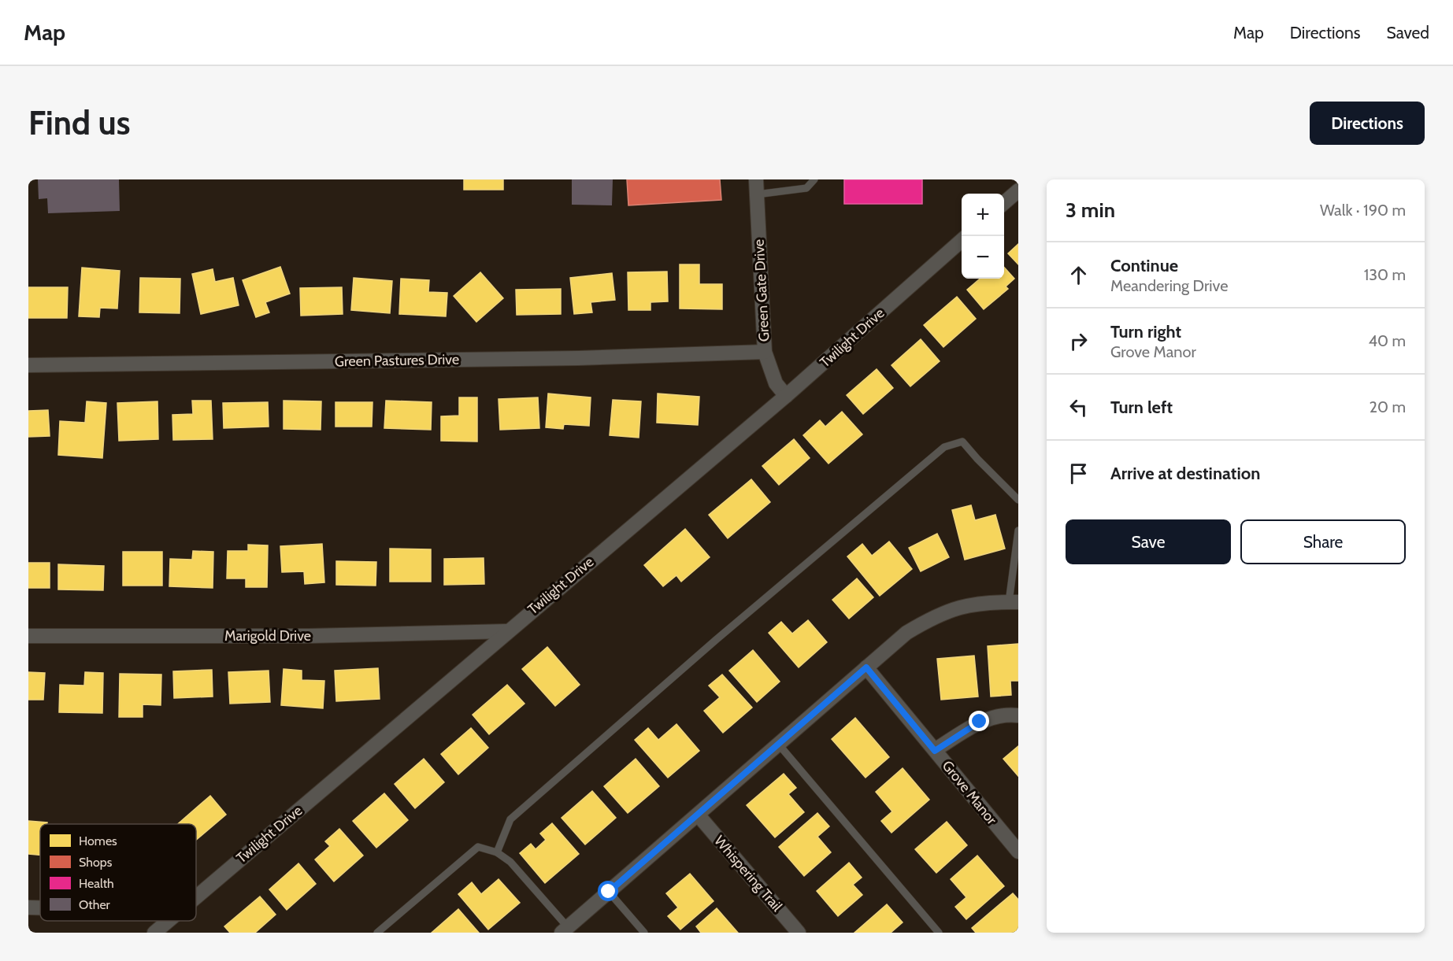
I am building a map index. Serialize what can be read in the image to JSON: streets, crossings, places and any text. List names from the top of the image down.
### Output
{
  "streets": {
    "street": [
      "Green Gate Drive",
      "Twilight Drive",
      "Green Pastures Drive",
      "Marigold Drive",
      "Grove Manor",
      "Whispering Trail"
    ]
  },
  "crossings": [
    ["Green Gate Drive", "Twilight Drive"],
    ["Green Gate Drive", "Green Pastures Drive"],
    ["Twilight Drive", "Marigold Drive"]
  ],
  "legend": [
    "Homes",
    "Shops",
    "Health",
    "Other"
  ],
  "page": {
    "header": "Map",
    "nav": ["Map", "Directions", "Saved"],
    "buttons": [
      "Directions",
      ["Save", "Share"]
    ],
    "title": "Find us",
    "heading": ["3 min", "Walk · 190 m"],
    "map_buttons": ["+", "−"],
    "list": [
      ["Continue", "Meandering Drive", "130 m"],
      ["Turn right", "Grove Manor", "40 m"],
      ["Turn left", "20 m"],
      "Arrive at destination"
    ]
  }
}
